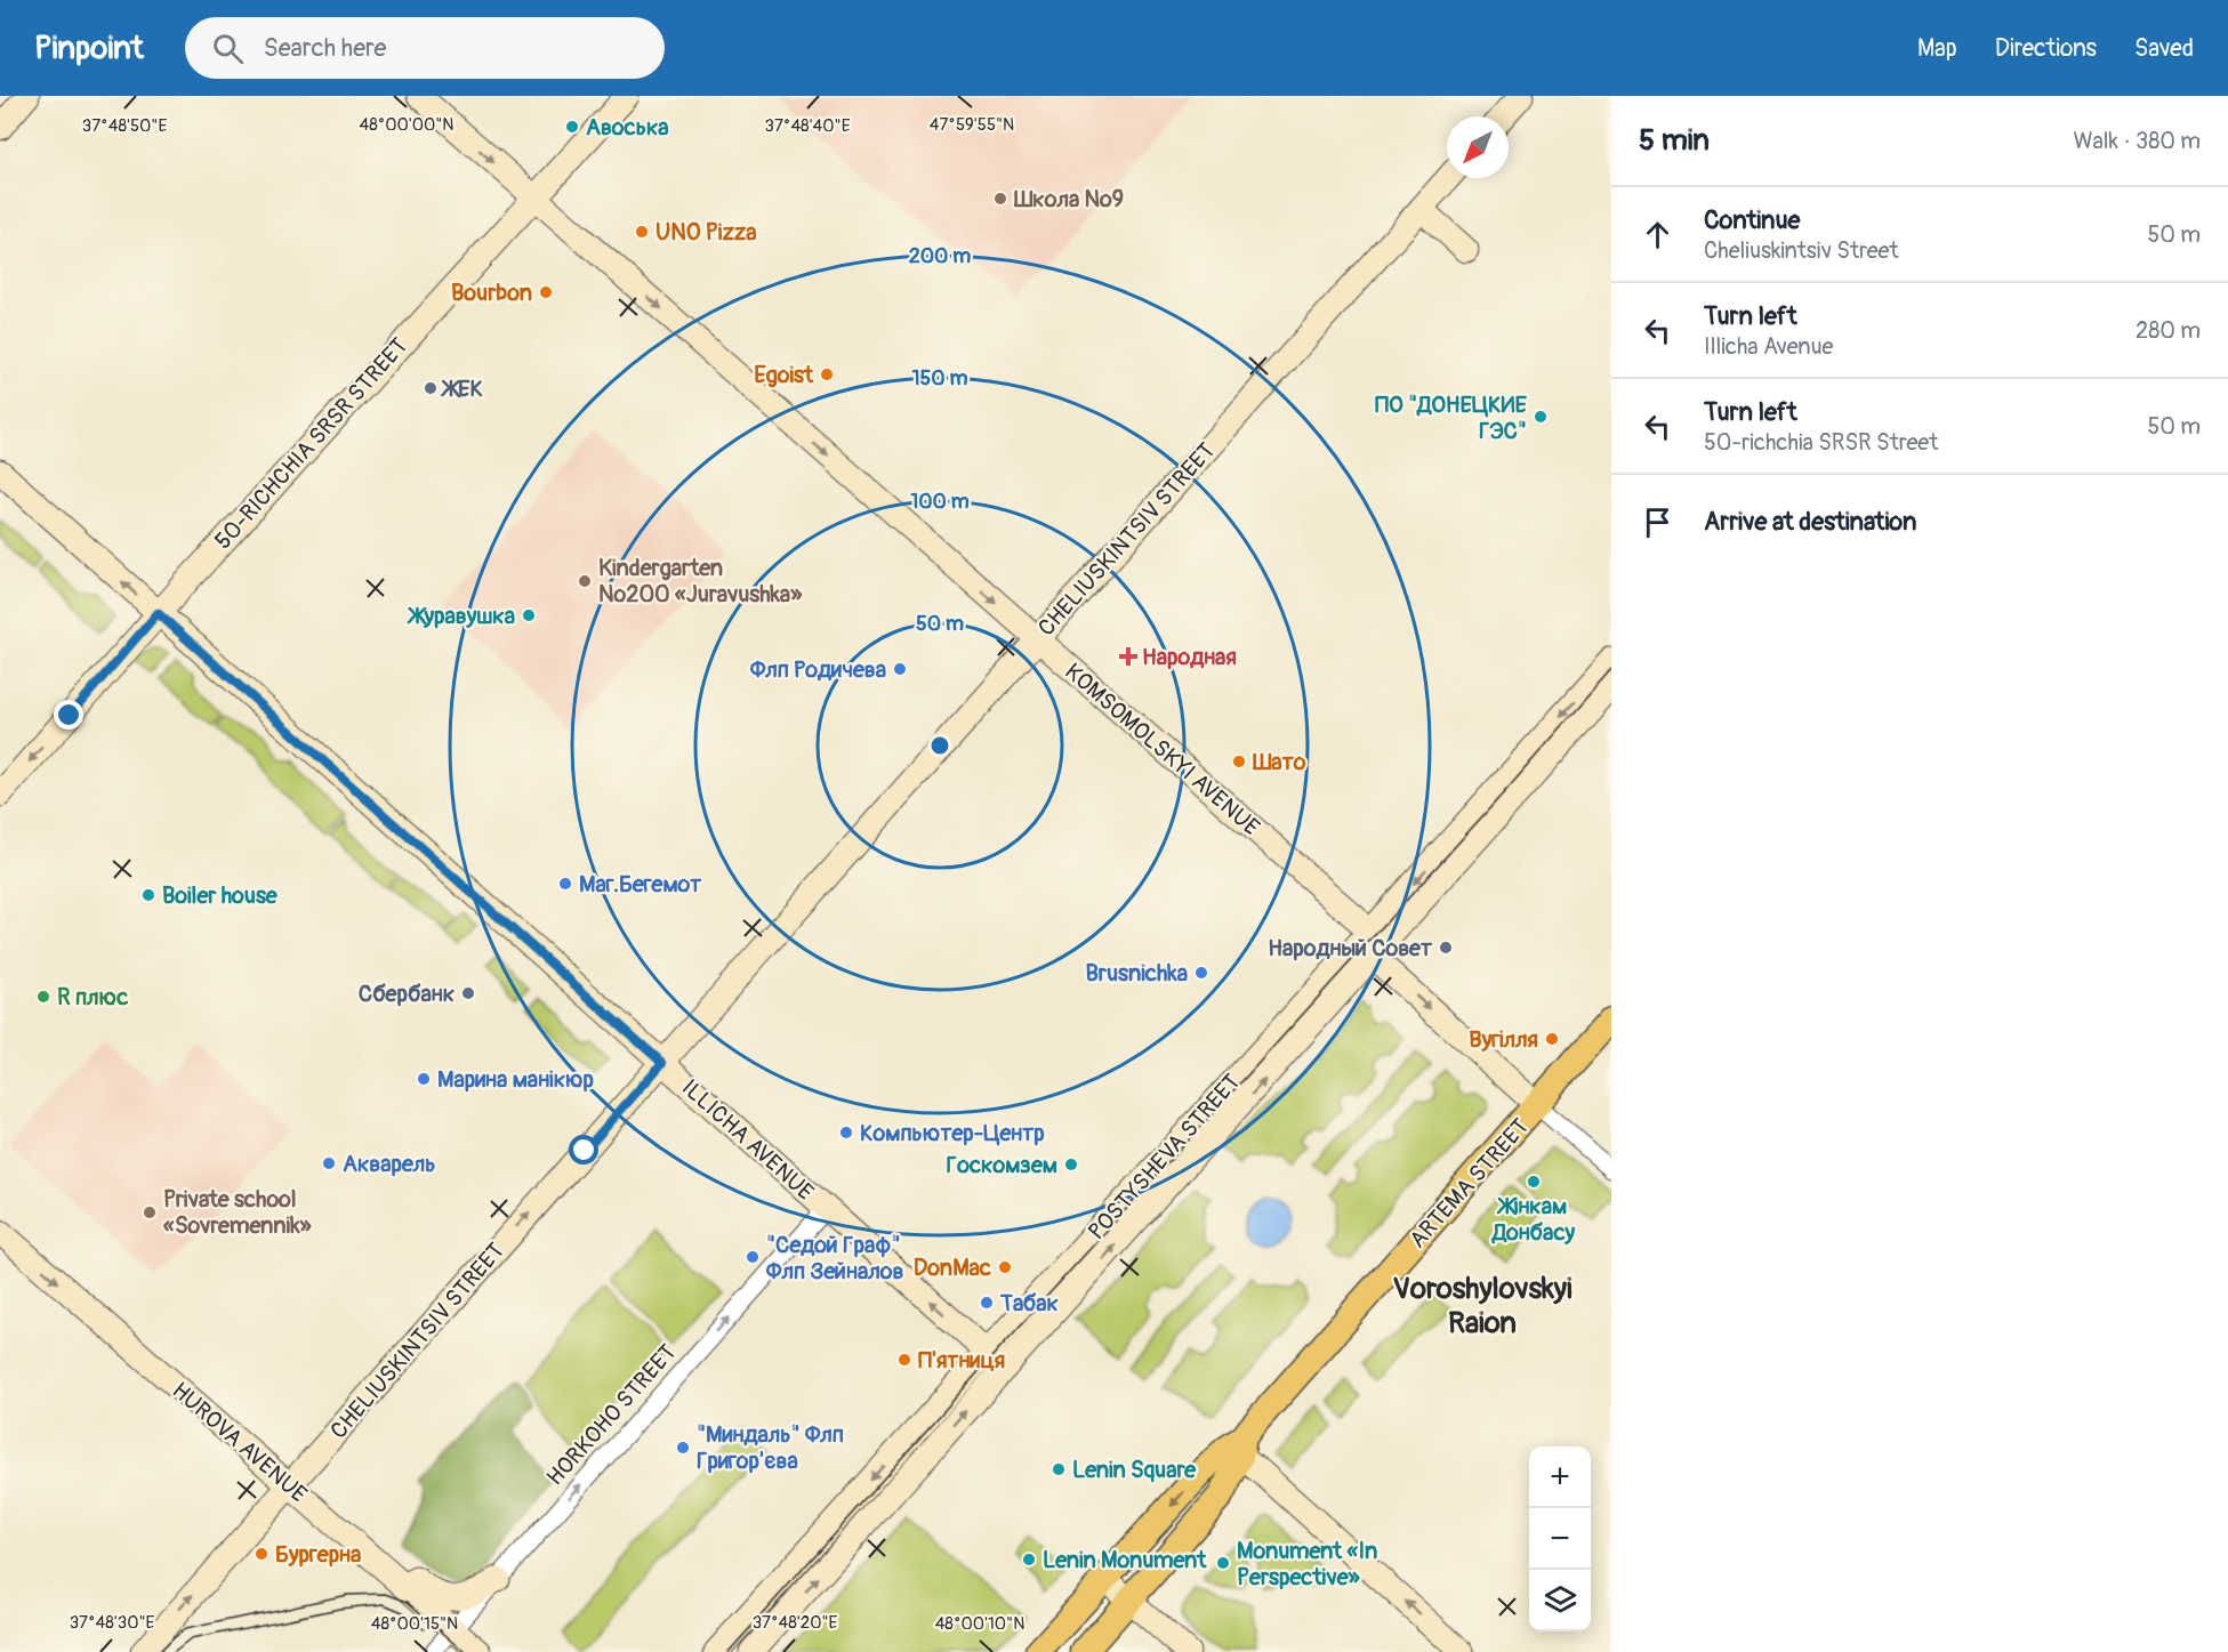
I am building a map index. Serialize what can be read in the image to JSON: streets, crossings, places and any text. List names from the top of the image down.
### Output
{
  "streets": {
    "main road": ["ARTEMA STREET"],
    "street": [
      "50-RICHCHIA SRSR STREET",
      "CHELIUSKINTSIV STREET",
      "KOMSOMOLSKYI AVENUE",
      "ILLICHA AVENUE",
      "POSTYSHEVA STREET",
      "HORKOHO STREET",
      "HUROVA AVENUE"
    ]
  },
  "crossings": [
    ["50-RICHCHIA SRSR STREET", "KOMSOMOLSKYI AVENUE"],
    ["50-RICHCHIA SRSR STREET", "ILLICHA AVENUE"],
    ["CHELIUSKINTSIV STREET", "KOMSOMOLSKYI AVENUE"],
    ["CHELIUSKINTSIV STREET", "ILLICHA AVENUE"],
    ["CHELIUSKINTSIV STREET", "HUROVA AVENUE"],
    ["KOMSOMOLSKYI AVENUE", "POSTYSHEVA STREET"],
    ["ILLICHA AVENUE", "POSTYSHEVA STREET"],
    ["ILLICHA AVENUE", "HORKOHO STREET"],
    ["HORKOHO STREET", "HUROVA AVENUE"]
  ],
  "one_way": [
    "CHELIUSKINTSIV STREET",
    "KOMSOMOLSKYI AVENUE",
    "HORKOHO STREET",
    "HUROVA AVENUE"
  ],
  "districts": ["Voroshylovskyi Raion"],
  "places": {
    "other": [
      "Авоська",
      "Школа №9",
      "UNO Pizza",
      "Bourbon",
      "Egoist",
      "ЖЕК",
      "ПО \"ДОНЕЦКИЕ ГЭС\"",
      "Kindergarten №200 «Juravushka»",
      "Журавушка",
      "Флп Родичева",
      "Шато",
      "Маг.Бегемот",
      "Boiler house",
      "Народный Совет",
      "Brusnichka",
      "Сбербанк",
      "R плюс",
      "Вугілля",
      "Марина манікюр",
      "Компьютер-Центр",
      "Акварель",
      "Госкомзем",
      "Жінкам Донбасу",
      "Private school «Sovremennik»",
      "\"Седой Граф\" Флп Зейналов",
      "DonMac",
      "Табак",
      "П'ятниця",
      "\"Миндаль\" Флп Григор'єва",
      "Lenin Square",
      "Бургерна",
      "Lenin Monument",
      "Monument «In Perspective»"
    ],
    "health": ["Народная"]
  },
  "north": "bottom left",
  "page": {
    "header": "Pinpoint",
    "search": "Search here",
    "nav": ["Map", "Directions", "Saved"],
    "heading": ["5 min", "Walk · 380 m"],
    "list": [
      ["Continue", "Cheliuskintsiv Street", "50 m"],
      ["Turn left", "Illicha Avenue", "280 m"],
      ["Turn left", "50-richchia SRSR Street", "50 m"],
      "Arrive at destination"
    ],
    "map_buttons": ["+", "−"]
  },
  "coordinates": [
    "47°59'55\"N",
    "48°00'00\"N",
    "37°48'50\"E",
    "37°48'40\"E",
    "37°48'30\"E",
    "37°48'20\"E",
    "48°00'15\"N",
    "48°00'10\"N"
  ],
  "rings": [
    "200 m",
    "150 m",
    "100 m",
    "50 m"
  ]
}
